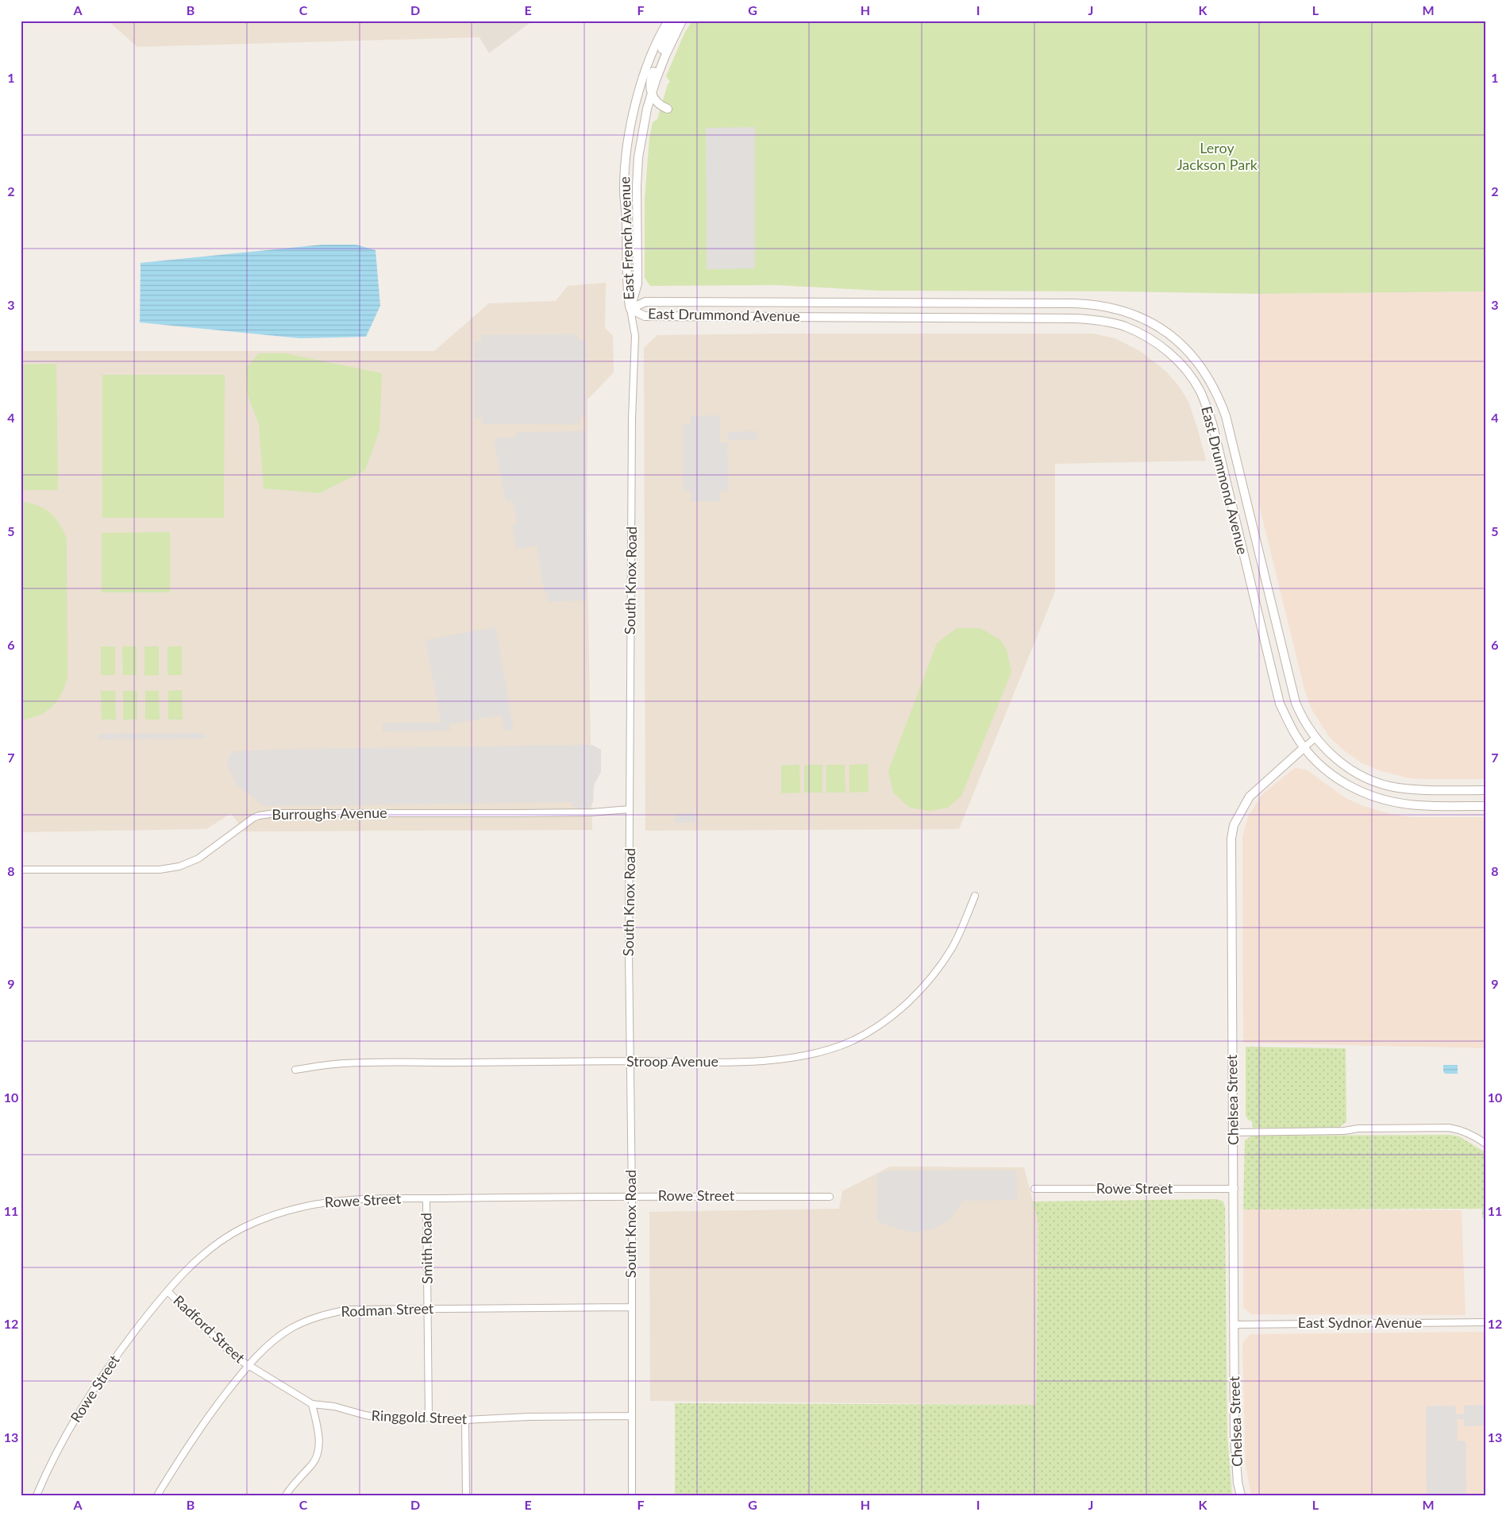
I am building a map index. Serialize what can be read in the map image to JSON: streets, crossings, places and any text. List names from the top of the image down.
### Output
{
  "streets": {
    "street": [
      "East French Avenue",
      "East Drummond Avenue",
      "South Knox Road",
      "Burroughs Avenue",
      "Stroop Avenue",
      "Chelsea Street",
      "Rowe Street",
      "Smith Road",
      "Rodman Street",
      "East Sydnor Avenue",
      "Radford Street",
      "Ringgold Street"
    ]
  },
  "crossings": [
    ["East French Avenue", "East Drummond Avenue"],
    ["East French Avenue", "South Knox Road"],
    ["East Drummond Avenue", "South Knox Road"],
    ["East Drummond Avenue", "Chelsea Street"],
    ["South Knox Road", "Burroughs Avenue"],
    ["South Knox Road", "Stroop Avenue"],
    ["South Knox Road", "Rowe Street"],
    ["South Knox Road", "Rodman Street"],
    ["South Knox Road", "Ringgold Street"],
    ["Chelsea Street", "Rowe Street"],
    ["Chelsea Street", "East Sydnor Avenue"],
    ["Rowe Street", "Smith Road"],
    ["Rowe Street", "Radford Street"],
    ["Smith Road", "Rodman Street"],
    ["Smith Road", "Ringgold Street"],
    ["Rodman Street", "Radford Street"],
    ["Radford Street", "Ringgold Street"]
  ],
  "parks": ["Leroy Jackson Park"],
  "grid": {
    "columns": [
      "A",
      "B",
      "C",
      "D",
      "E",
      "F",
      "G",
      "H",
      "I",
      "J",
      "K",
      "L",
      "M"
    ],
    "rows": [
      "1",
      "2",
      "3",
      "4",
      "5",
      "6",
      "7",
      "8",
      "9",
      "10",
      "11",
      "12",
      "13"
    ]
  }
}
